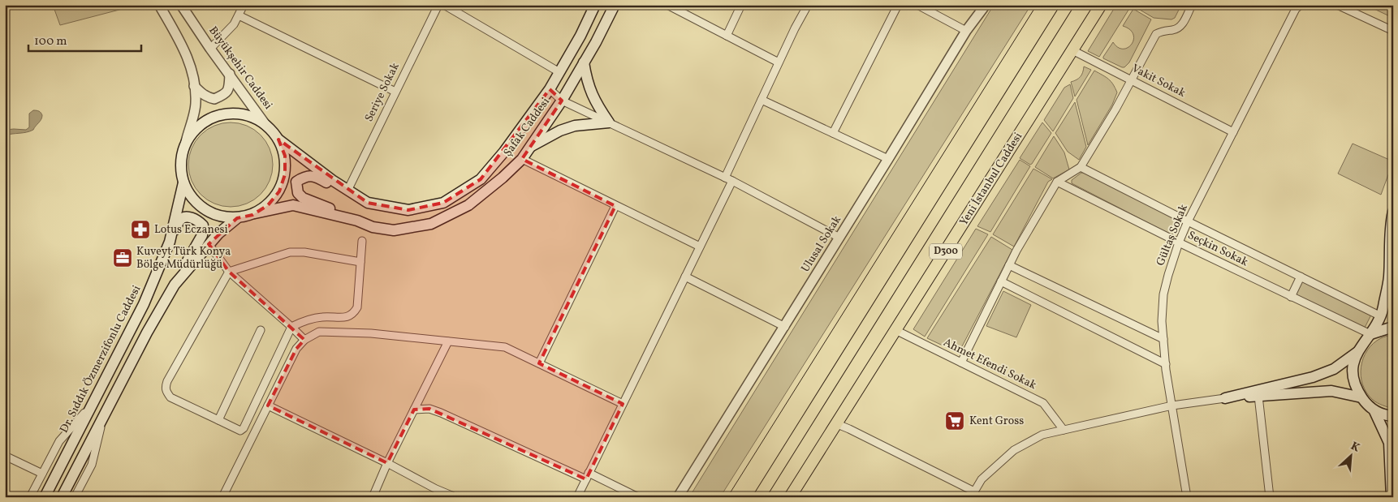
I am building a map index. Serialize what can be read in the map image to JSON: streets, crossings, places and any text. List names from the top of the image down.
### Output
{
  "streets": {
    "highway": ["Yeni İstanbul Caddesi", "D300"],
    "main road": ["Şafak Caddesi", "Dr. Sıddık Özmerzifonlu Caddesi"],
    "street": [
      "Büyükşehir Caddesi",
      "Vakit Sokak",
      "Seriye Sokak",
      "Gültaş Sokak",
      "Ulusal Sokak",
      "Seçkin Sokak",
      "Ahmet Efendi Sokak"
    ]
  },
  "crossings": [
    ["Büyükşehir Caddesi", "Şafak Caddesi"],
    ["Büyükşehir Caddesi", "Dr. Sıddık Özmerzifonlu Caddesi"],
    ["Vakit Sokak", "Yeni İstanbul Caddesi"],
    ["Vakit Sokak", "Gültaş Sokak"],
    ["Seriye Sokak", "Şafak Caddesi"],
    ["Şafak Caddesi", "Dr. Sıddık Özmerzifonlu Caddesi"],
    ["Yeni İstanbul Caddesi", "Ahmet Efendi Sokak"],
    ["Gültaş Sokak", "Seçkin Sokak"]
  ],
  "places": {
    "pharmacy": ["Lotus Eczanesi"],
    "office": ["Kuveyt Türk Konya Bölge Müdürlüğü"],
    "supermarket": ["Kent Gross"]
  },
  "scale_bar": "100 m",
  "north": "top right"
}
